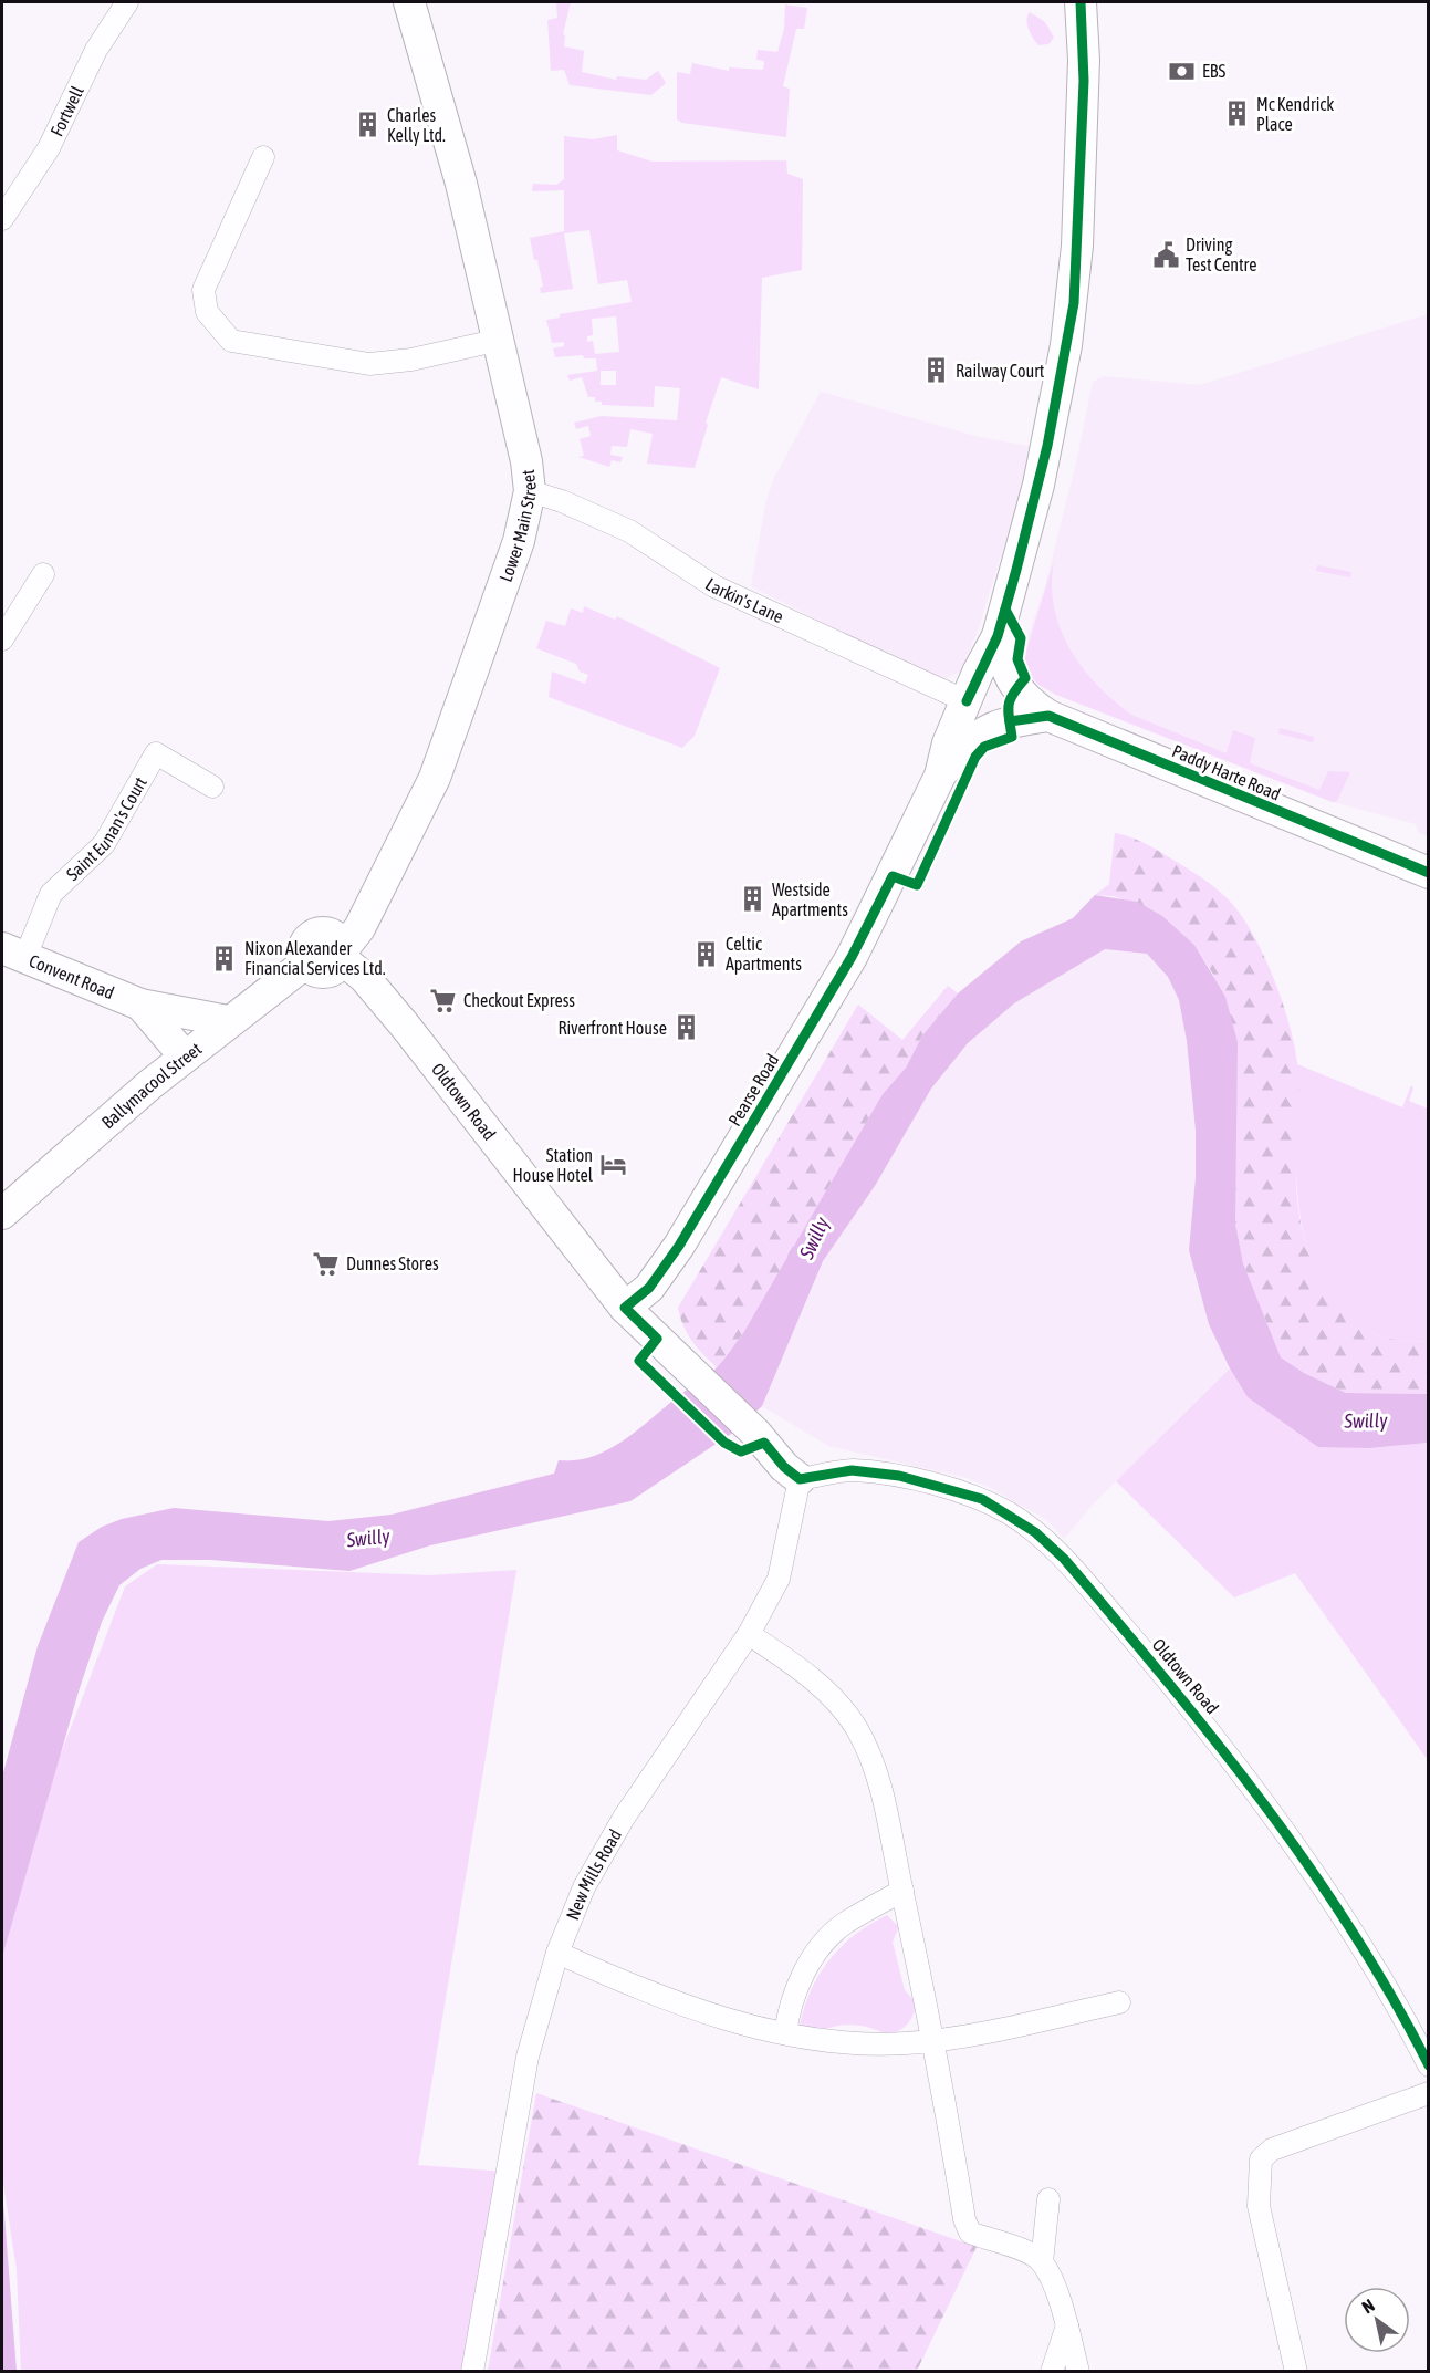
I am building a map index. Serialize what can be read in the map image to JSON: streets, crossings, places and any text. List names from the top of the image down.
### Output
{
  "streets": {
    "main road": [
      "Lower Main Street",
      "Paddy Harte Road",
      "Convent Road",
      "Ballymacool Street",
      "Pearse Road",
      "Oldtown Road"
    ],
    "street": [
      "Fortwell",
      "Larkin's Lane",
      "Saint Eunan's Court",
      "New Mills Road"
    ]
  },
  "crossings": [
    ["Lower Main Street", "Larkin's Lane"],
    ["Lower Main Street", "Oldtown Road"],
    ["Larkin's Lane", "Pearse Road"],
    ["Paddy Harte Road", "Pearse Road"],
    ["Saint Eunan's Court", "Convent Road"],
    ["Convent Road", "Ballymacool Street"],
    ["Ballymacool Street", "Oldtown Road"],
    ["Pearse Road", "Oldtown Road"],
    ["Oldtown Road", "New Mills Road"]
  ],
  "water": ["Swilly"],
  "places": {
    "bank": ["EBS"],
    "building": [
      "Mc Kendrick Place",
      "Charles Kelly Ltd.",
      "Railway Court",
      "Westside Apartments",
      "Celtic Apartments",
      "Nixon Alexander Financial Services Ltd.",
      "Riverfront House"
    ],
    "public building": ["Driving Test Centre"],
    "supermarket": ["Checkout Express", "Dunnes Stores"],
    "hotel": ["Station House Hotel"]
  },
  "north": "top left"
}
